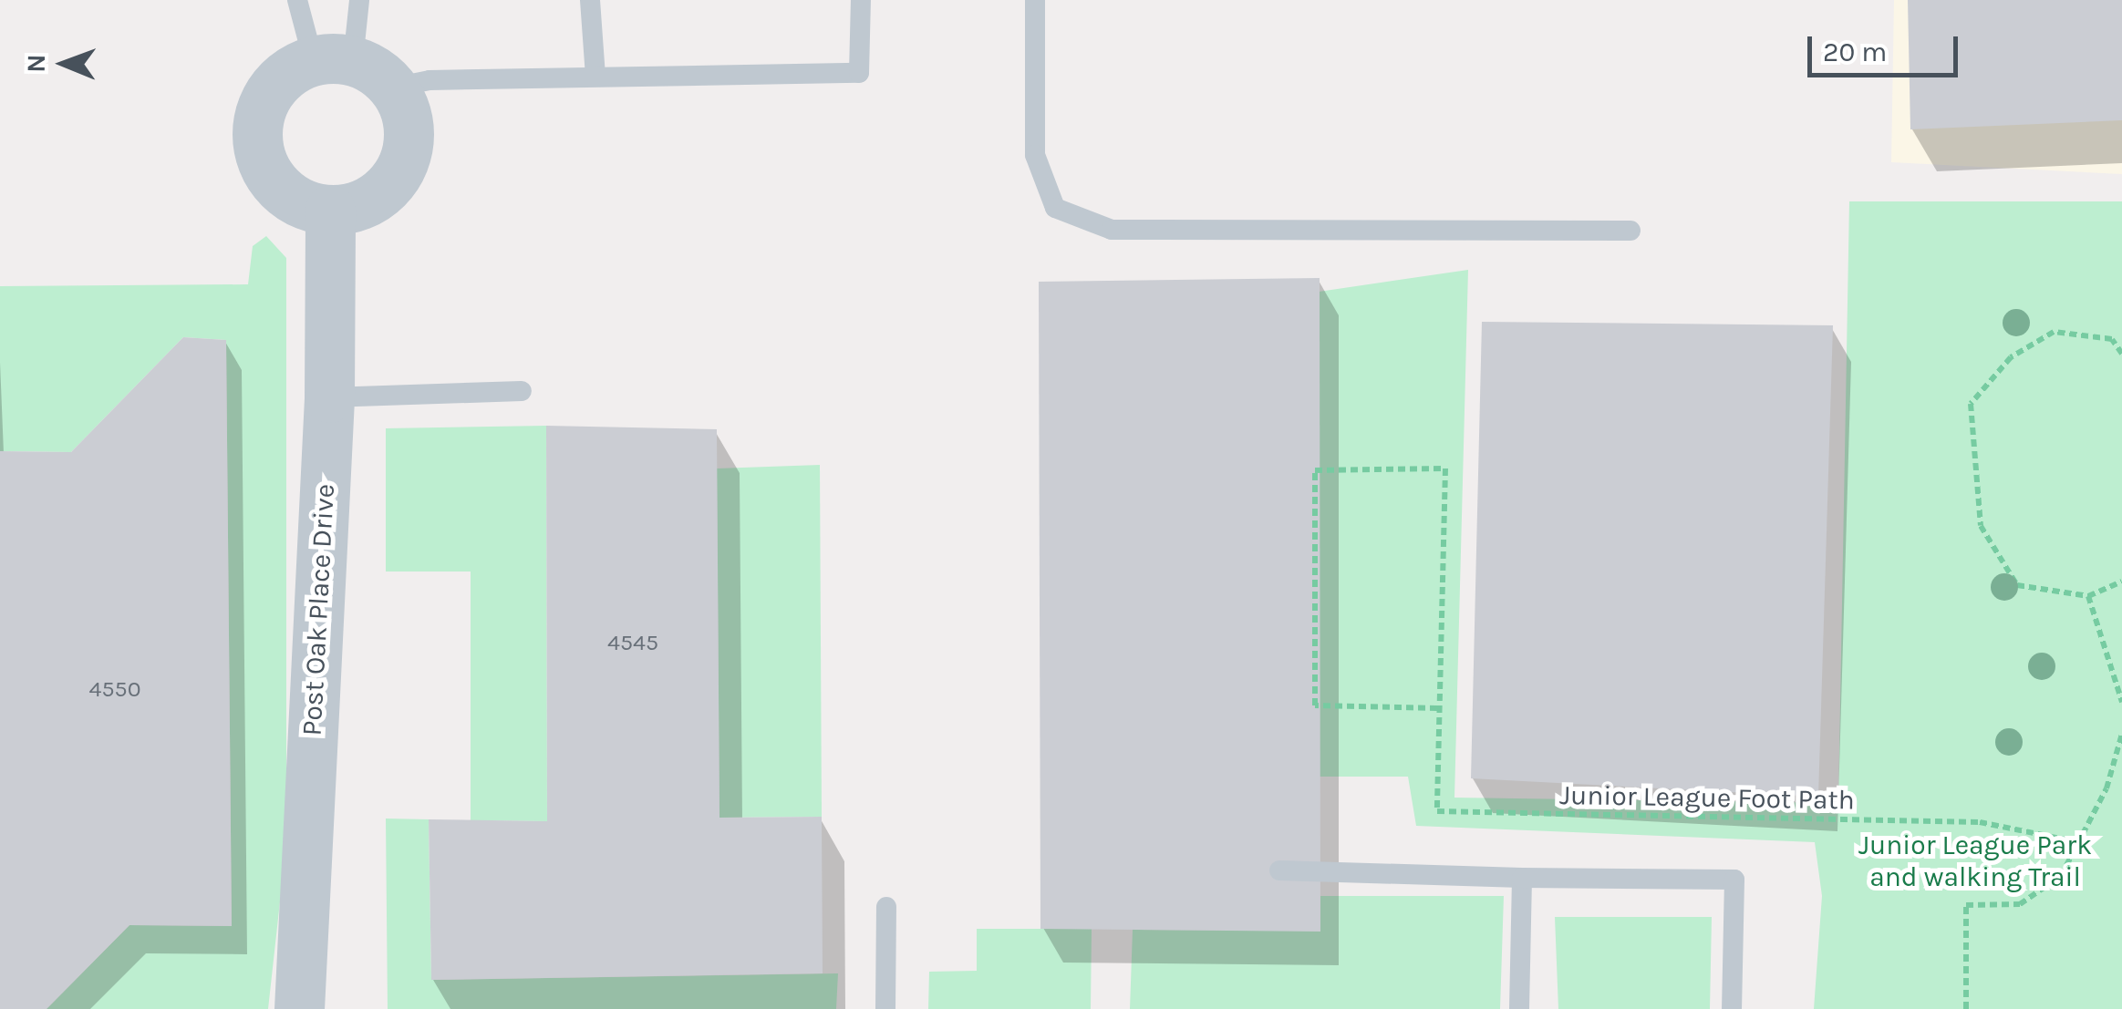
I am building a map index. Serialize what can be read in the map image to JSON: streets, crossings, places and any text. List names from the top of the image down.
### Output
{
  "streets": {
    "street": ["Post Oak Place Drive"],
    "path": ["Junior League Foot Path"]
  },
  "parks": ["Junior League Park and walking Trail"],
  "house_numbers": ["4545", "4550"],
  "scale_bar": "20 m",
  "north": "left"
}
